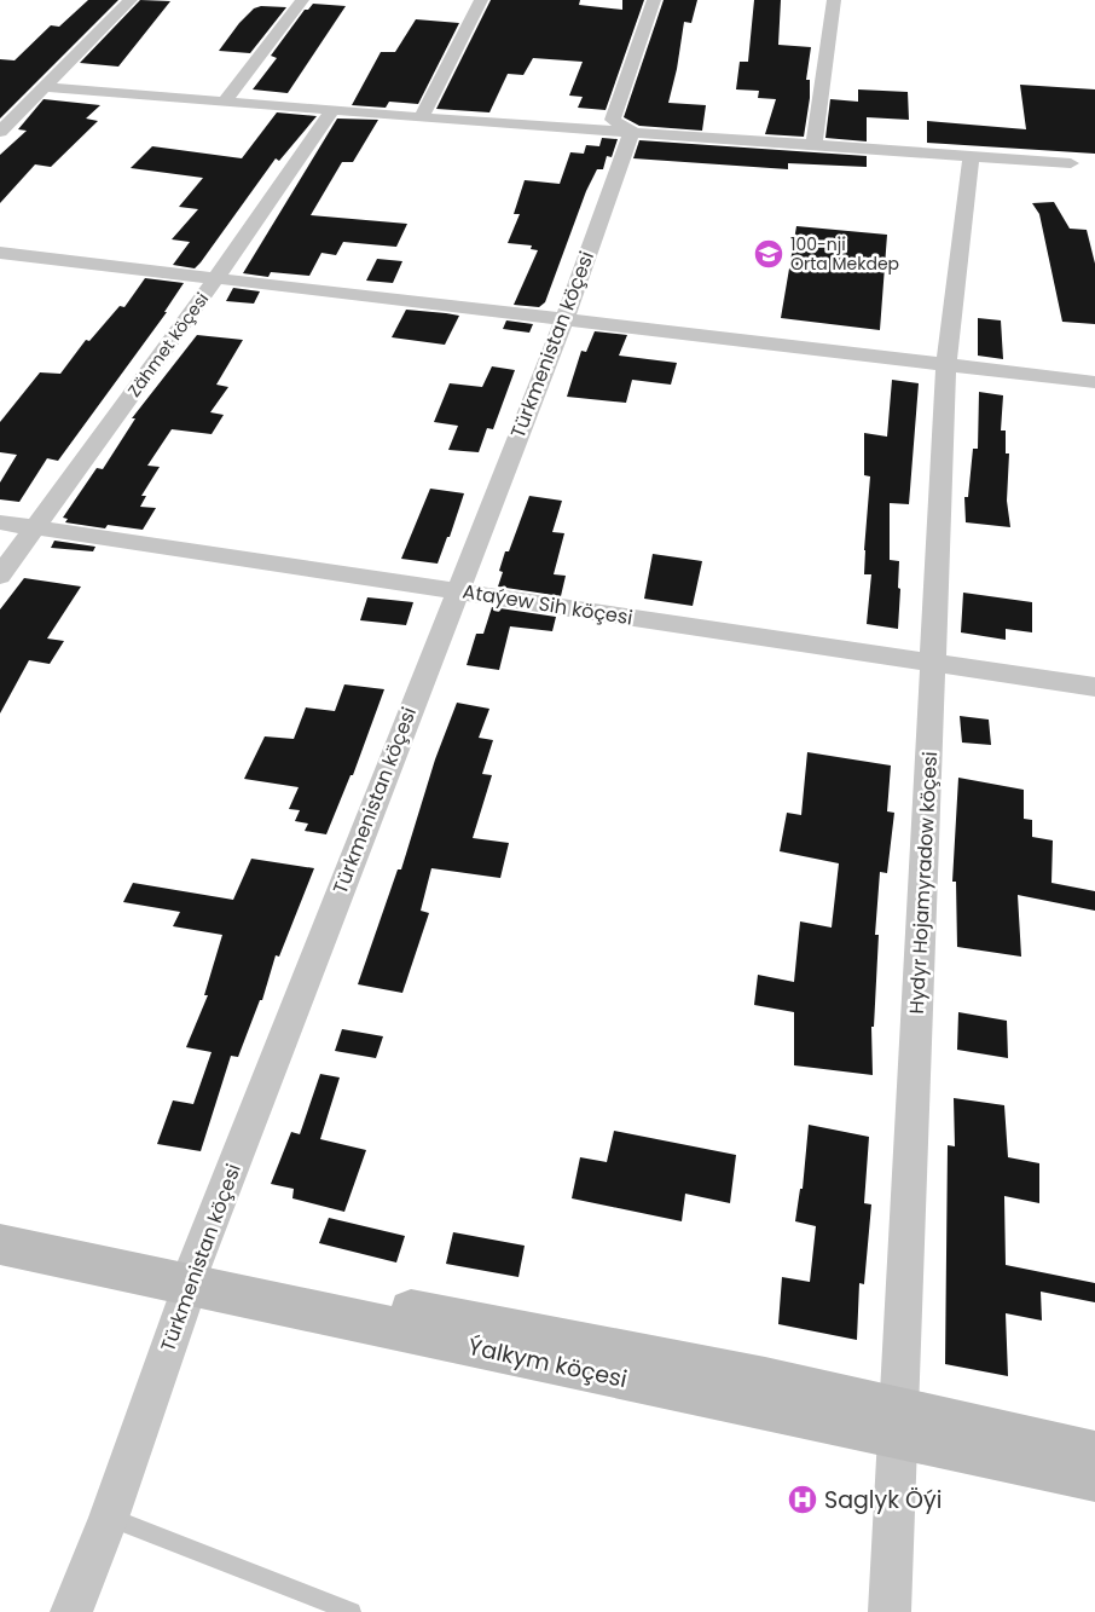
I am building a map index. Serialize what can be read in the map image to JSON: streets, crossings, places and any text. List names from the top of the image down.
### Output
{
  "streets": {
    "main road": ["Ýalkym köçesi"],
    "street": [
      "Zähmet köçesi",
      "Türkmenistan köçesi",
      "Ataýew Sih köçesi",
      "Hydyr Hojamyradow köçesi"
    ]
  },
  "crossings": [
    ["Zähmet köçesi", "Ataýew Sih köçesi"],
    ["Türkmenistan köçesi", "Ataýew Sih köçesi"],
    ["Türkmenistan köçesi", "Ýalkym köçesi"],
    ["Ataýew Sih köçesi", "Hydyr Hojamyradow köçesi"],
    ["Hydyr Hojamyradow köçesi", "Ýalkym köçesi"]
  ],
  "places": {
    "school or university": ["100-nji Orta Mekdep"],
    "hospital": ["Saglyk Öýi"]
  }
}
